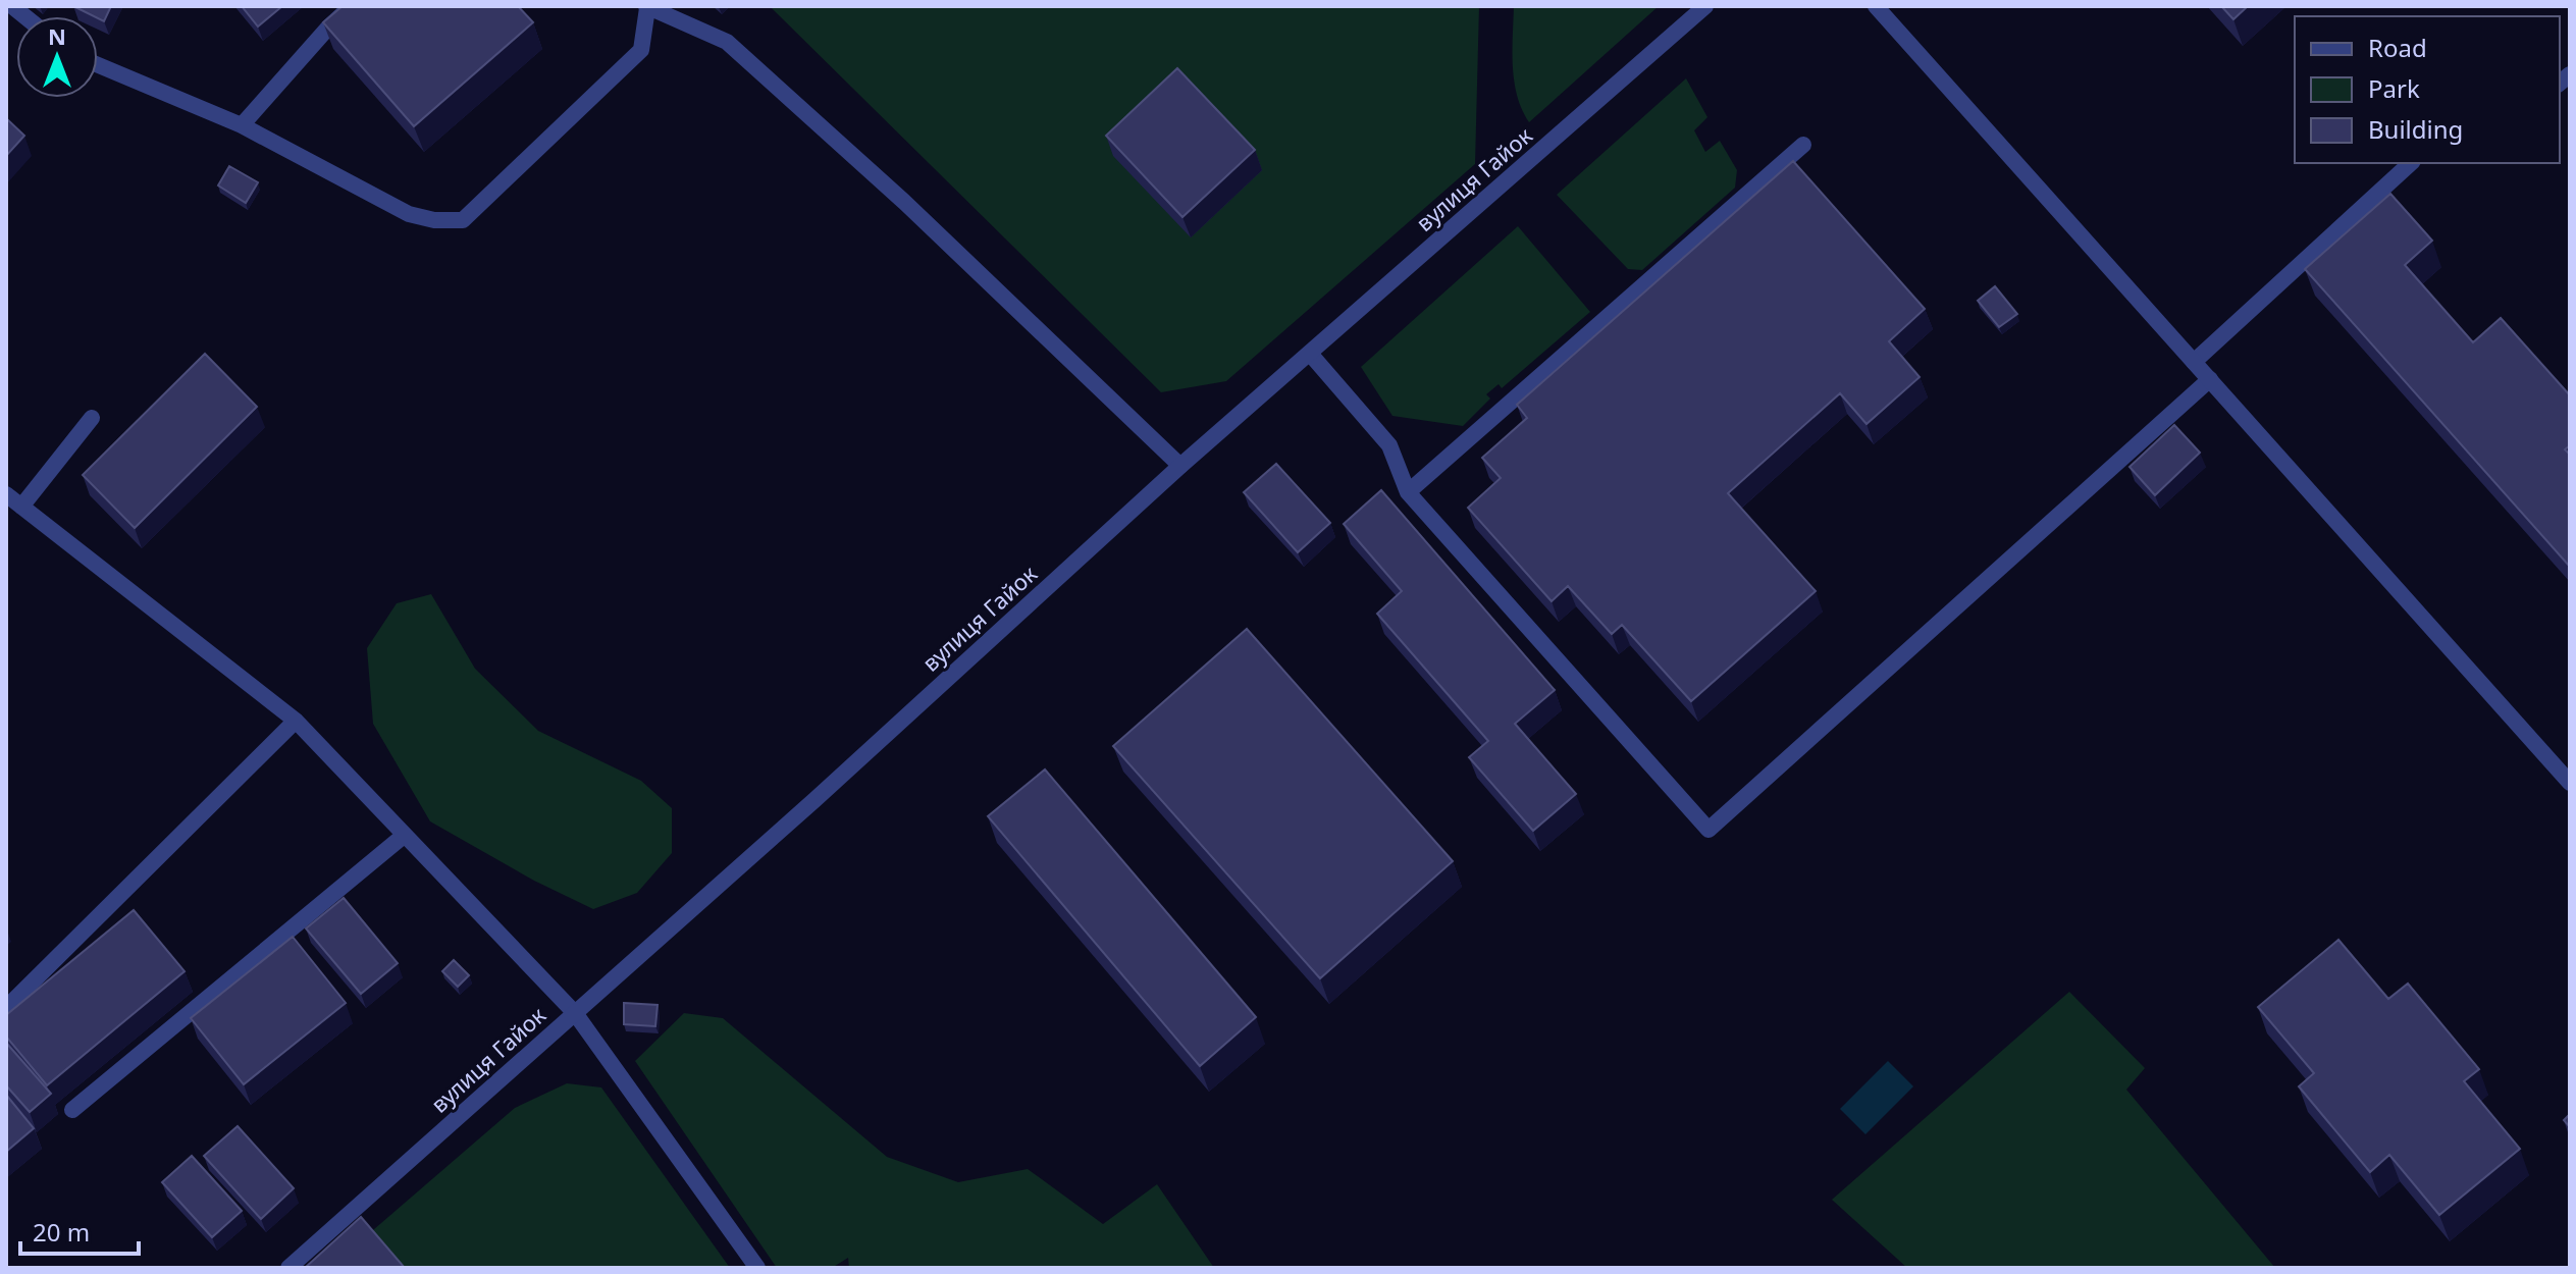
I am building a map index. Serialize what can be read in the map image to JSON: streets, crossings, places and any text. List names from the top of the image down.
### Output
{
  "streets": {
    "street": ["вулиця Гайок"]
  },
  "legend": ["Road", "Park", "Building"],
  "scale_bar": "20 m",
  "north": "top"
}
